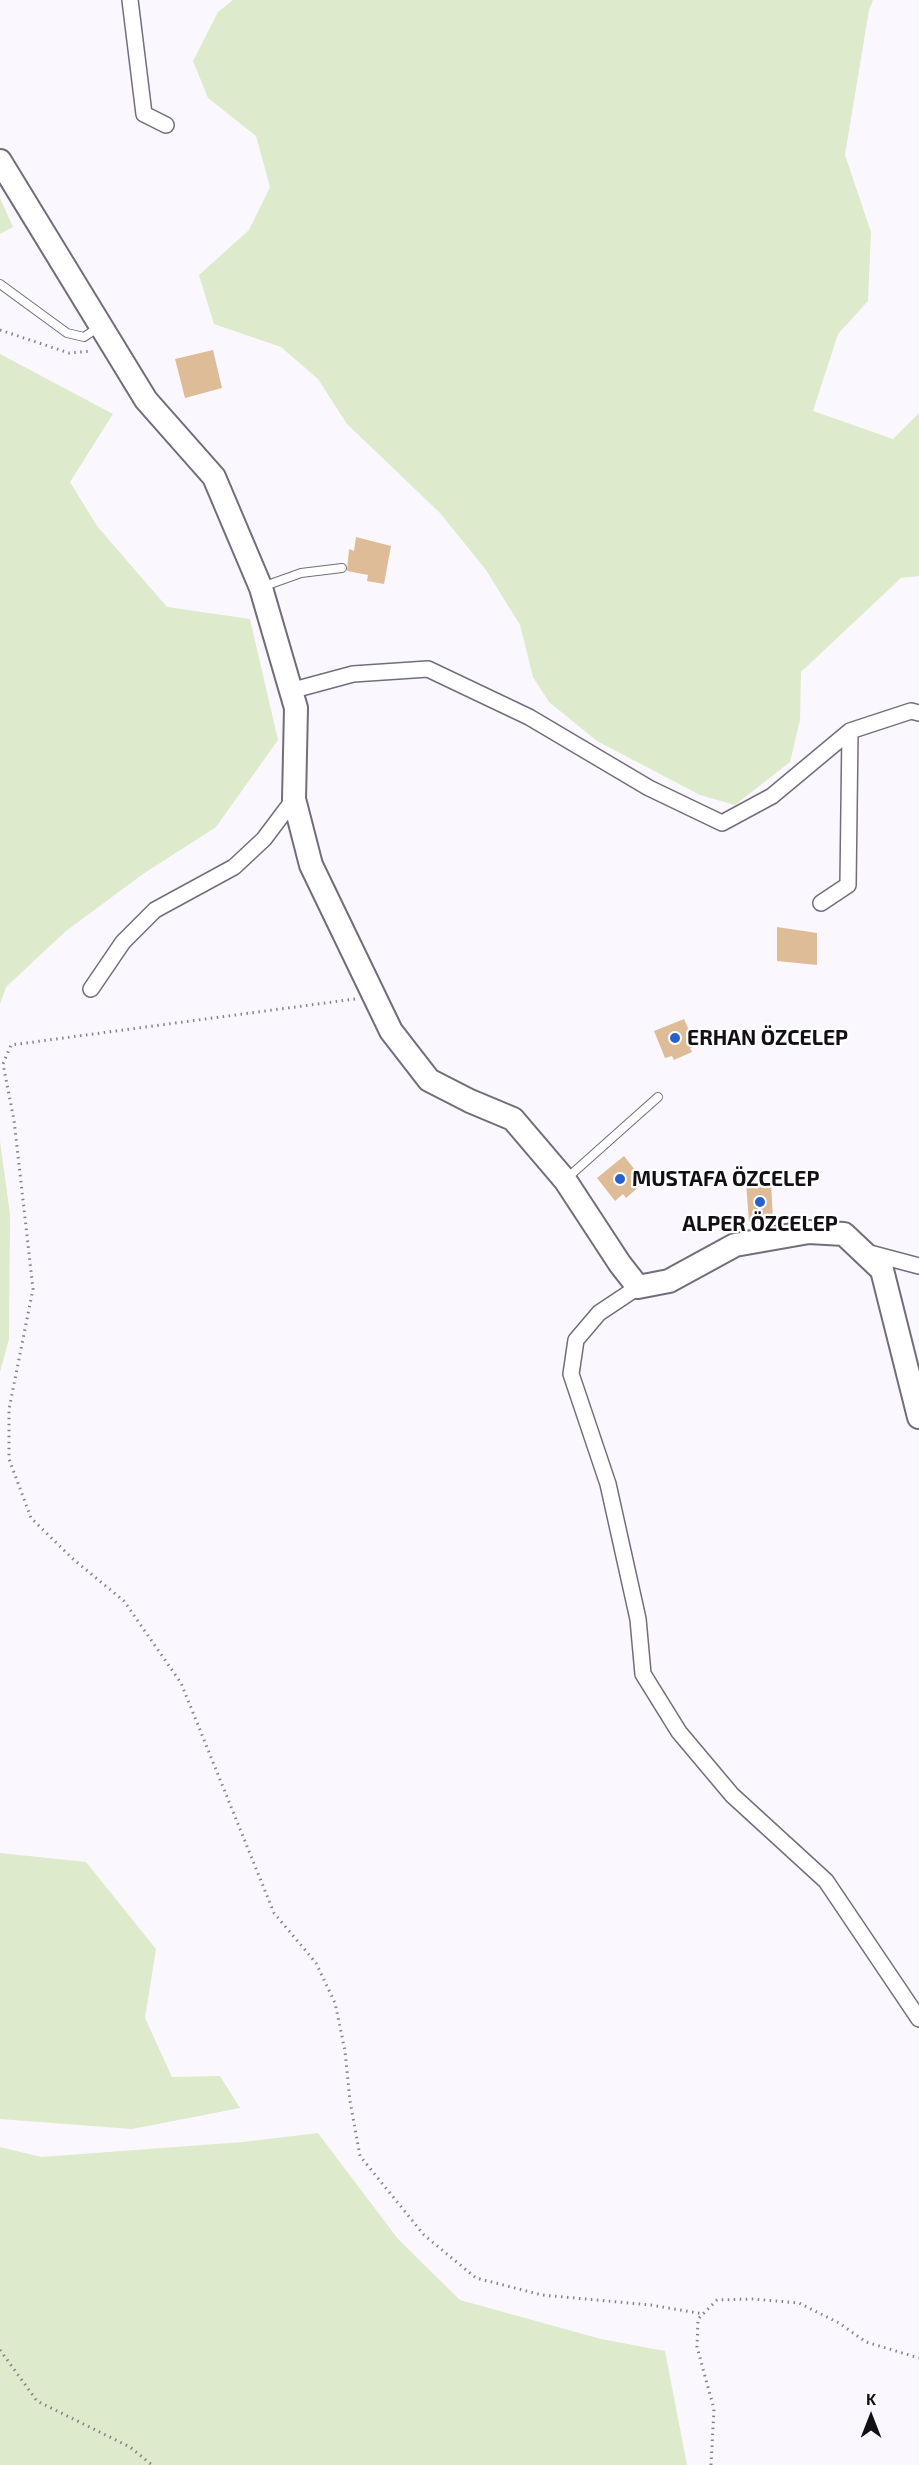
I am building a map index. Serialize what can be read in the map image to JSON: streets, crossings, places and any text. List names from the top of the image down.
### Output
{
  "places": ["ERHAN ÖZCELEP", "MUSTAFA ÖZCELEP", "ALPER ÖZCELEP"],
  "north": "top"
}
